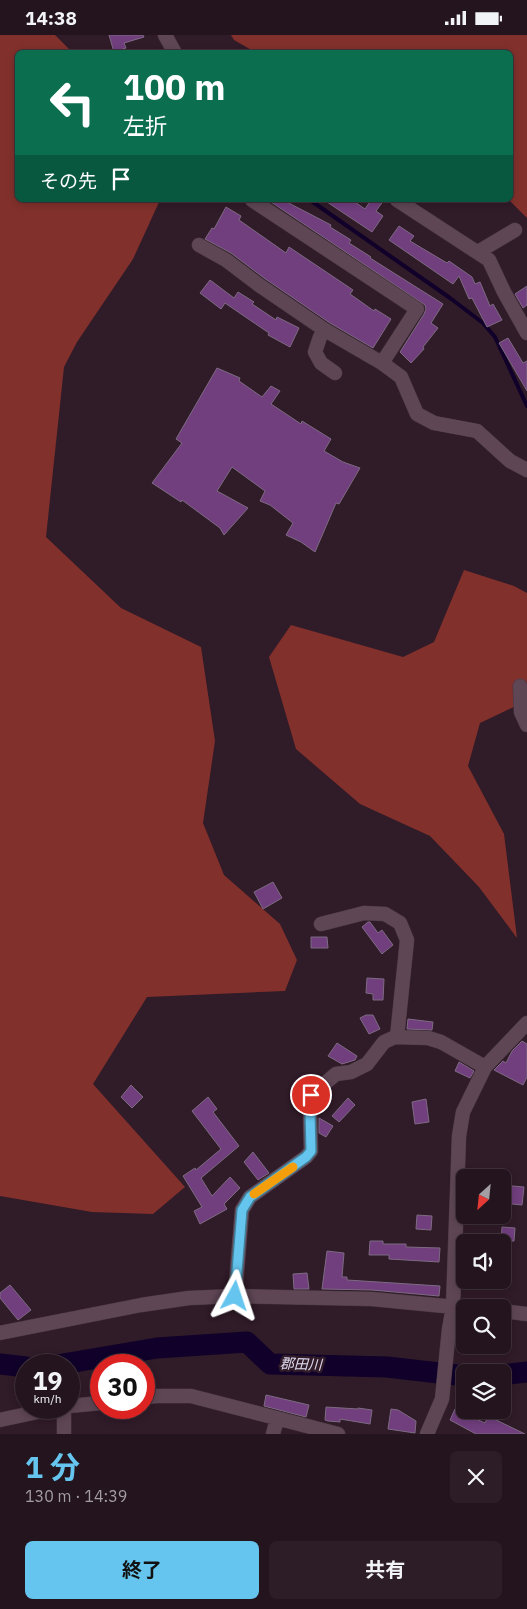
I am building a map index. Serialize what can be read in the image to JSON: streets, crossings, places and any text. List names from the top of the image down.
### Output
{
  "water": ["郡田川"],
  "north": "bottom left",
  "page": {
    "status": "14:38",
    "turn": ["100 m", "左折"],
    "then": "その先",
    "speed": "19 km/h",
    "limit": "30",
    "heading": ["1 分", "130 m · 14:39"],
    "buttons": ["終了", "共有"]
  }
}
